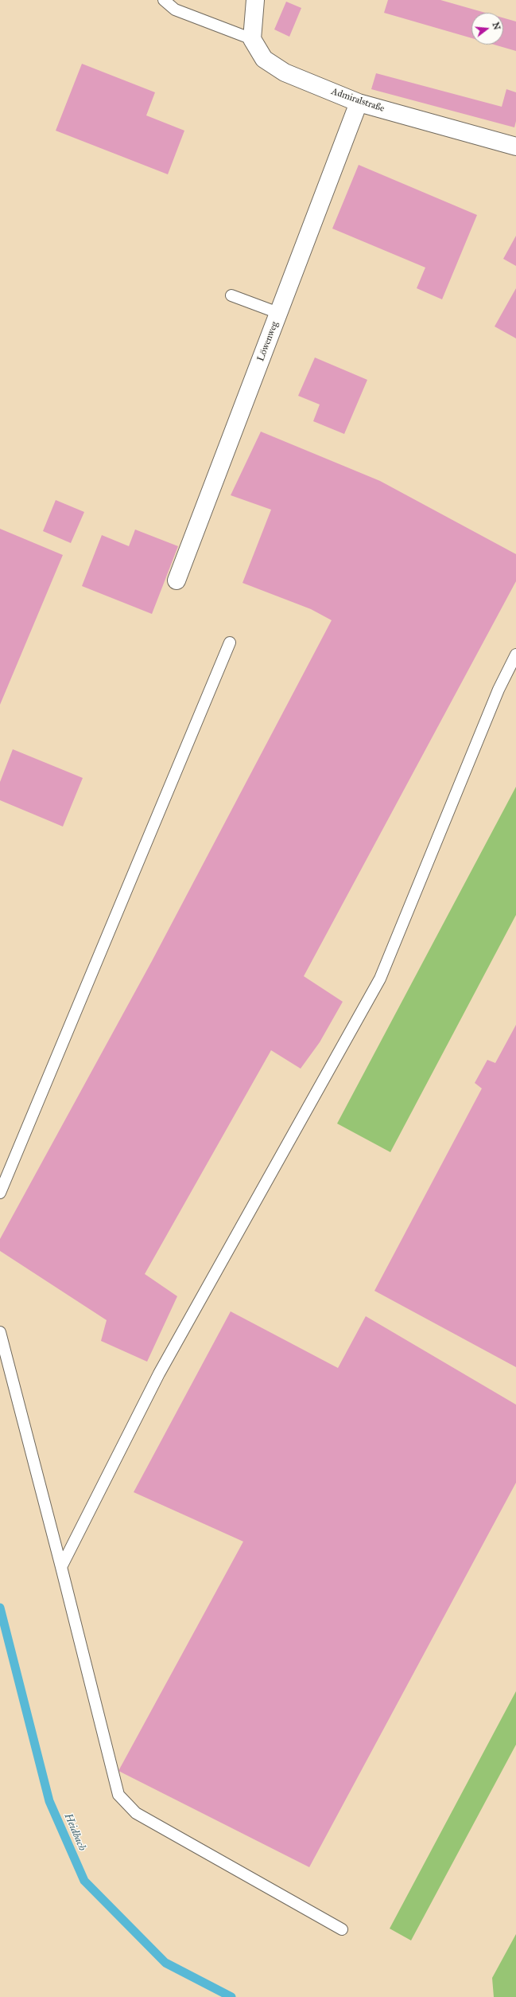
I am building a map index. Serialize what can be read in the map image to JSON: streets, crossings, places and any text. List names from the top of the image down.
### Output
{
  "streets": {
    "street": ["Admiralstraße", "Löwenweg"]
  },
  "crossings": [
    ["Admiralstraße", "Löwenweg"]
  ],
  "water": ["Heidbach"],
  "north": "right"
}
